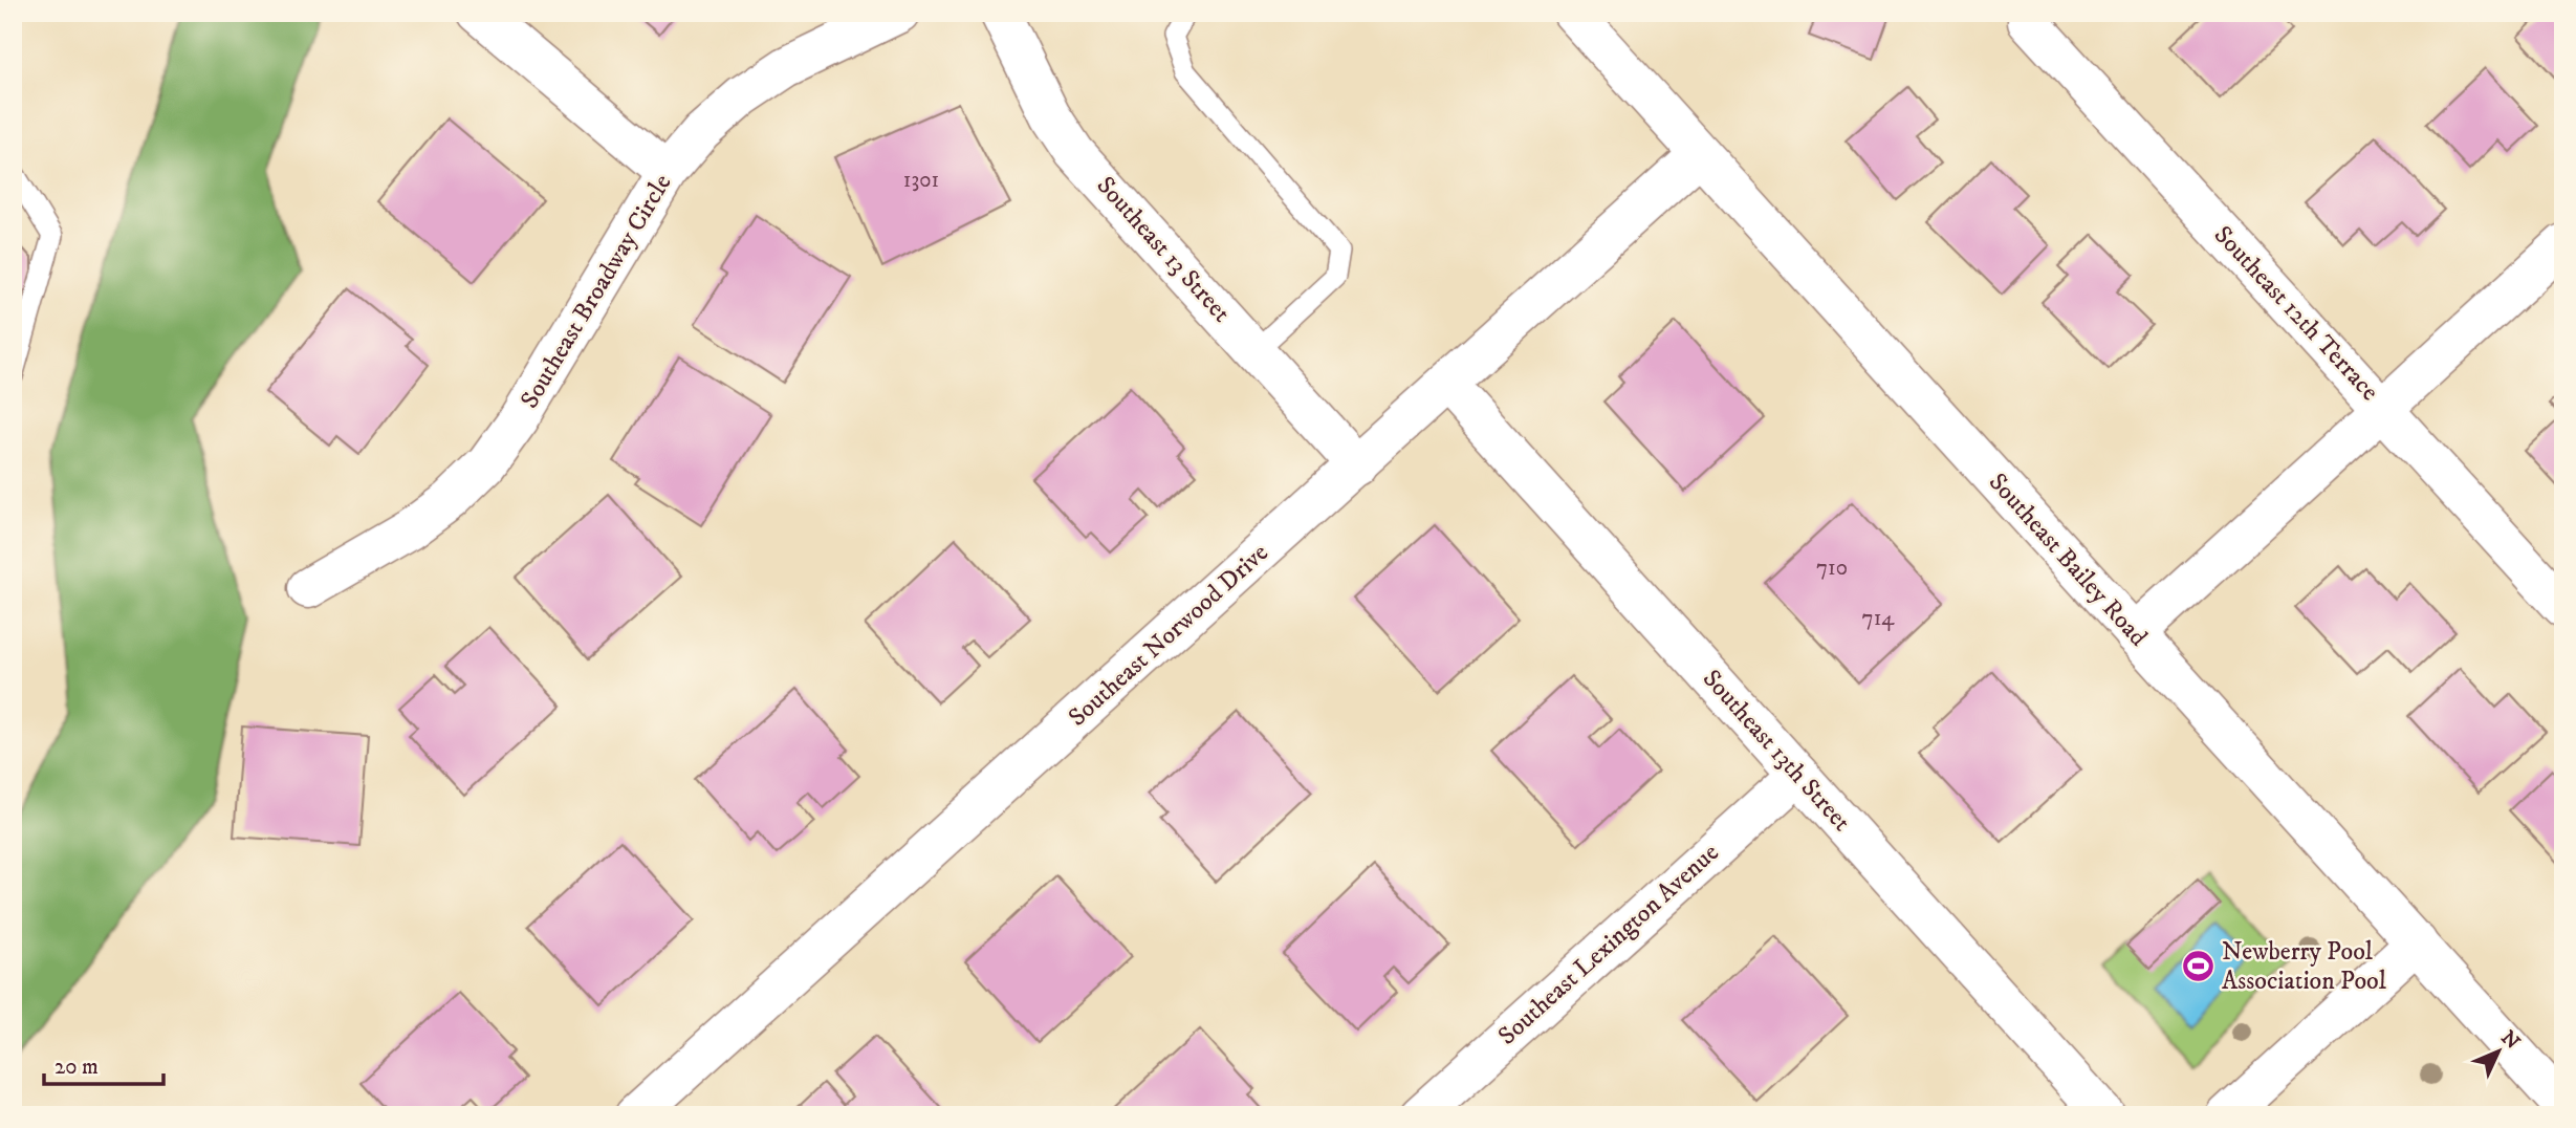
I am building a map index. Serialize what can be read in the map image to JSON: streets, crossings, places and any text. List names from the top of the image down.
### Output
{
  "streets": {
    "street": [
      "Southeast 13 Street",
      "Southeast Broadway Circle",
      "Southeast 12th Terrace",
      "Southeast Bailey Road",
      "Southeast Norwood Drive",
      "Southeast 13th Street",
      "Southeast Lexington Avenue"
    ]
  },
  "crossings": [
    ["Southeast 13 Street", "Southeast Norwood Drive"],
    ["Southeast Bailey Road", "Southeast Norwood Drive"],
    ["Southeast Norwood Drive", "Southeast 13th Street"],
    ["Southeast 13th Street", "Southeast Lexington Avenue"]
  ],
  "places": {
    "sports": ["Newberry Pool Association Pool"]
  },
  "house_numbers": ["1301", "710", "714"],
  "scale_bar": "20 m",
  "north": "top right"
}
